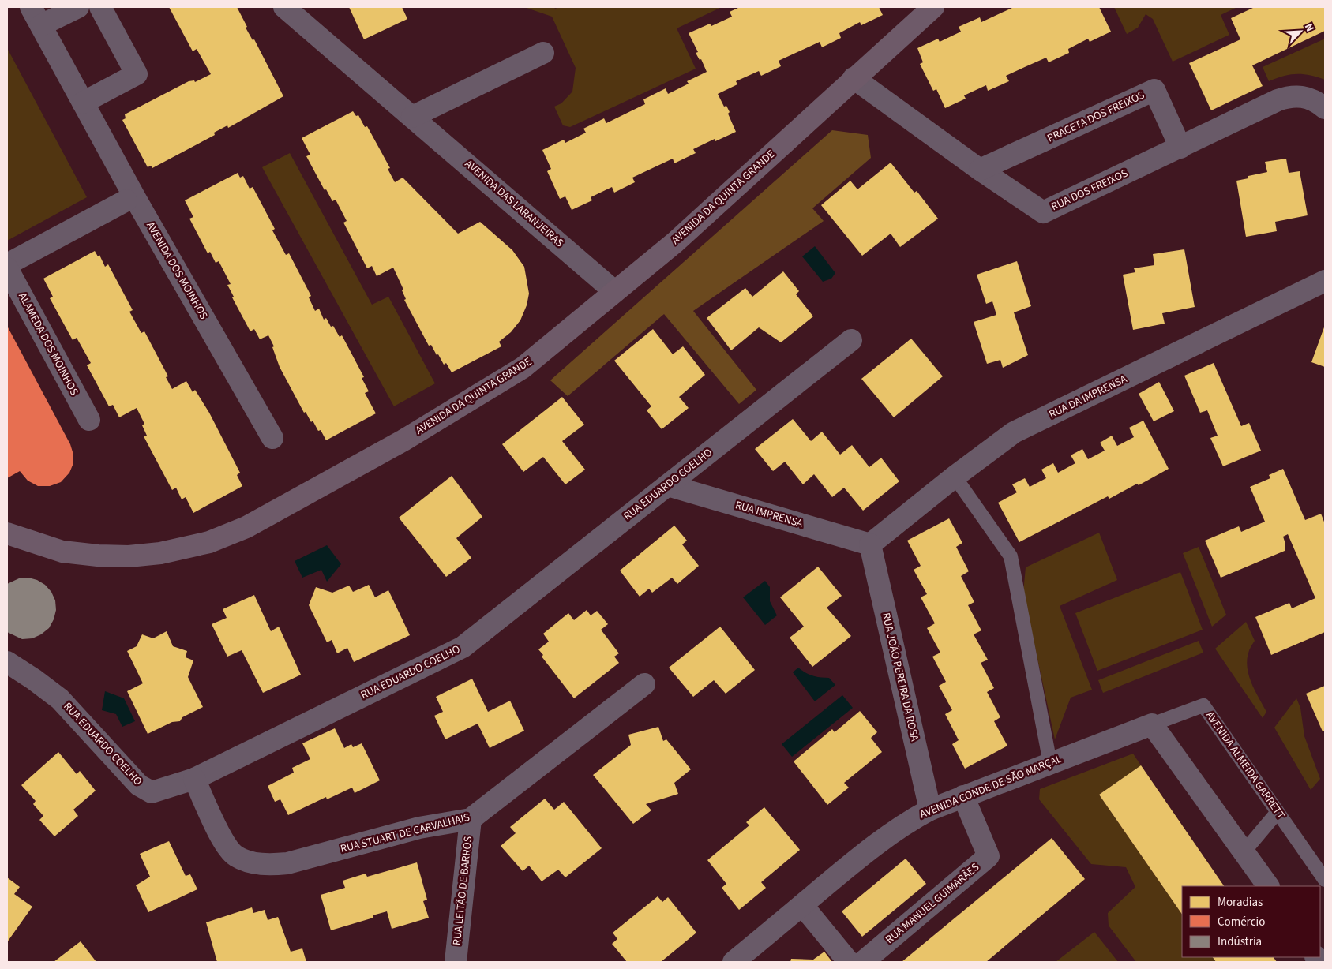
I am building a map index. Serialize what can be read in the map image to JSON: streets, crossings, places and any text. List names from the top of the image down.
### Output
{
  "streets": {
    "street": [
      "PRACETA DOS FREIXOS",
      "RUA DOS FREIXOS",
      "AVENIDA DA QUINTA GRANDE",
      "AVENIDA DAS LARANJEIRAS",
      "AVENIDA DOS MOINHOS",
      "ALAMEDA DOS MOINHOS",
      "RUA DA IMPRENSA",
      "RUA EDUARDO COELHO",
      "RUA IMPRENSA",
      "RUA JOÃO PEREIRA DA ROSA",
      "AVENIDA CONDE DE SÃO MARÇAL",
      "RUA STUART DE CARVALHAIS",
      "RUA LEITÃO DE BARROS",
      "RUA MANUEL GUIMARÃES"
    ],
    "lane": ["AVENIDA ALMEIDA GARRETT"]
  },
  "crossings": [
    ["PRACETA DOS FREIXOS", "RUA DOS FREIXOS"],
    ["RUA DOS FREIXOS", "AVENIDA DA QUINTA GRANDE"],
    ["AVENIDA DA QUINTA GRANDE", "AVENIDA DAS LARANJEIRAS"],
    ["RUA DA IMPRENSA", "RUA IMPRENSA"],
    ["RUA DA IMPRENSA", "RUA JOÃO PEREIRA DA ROSA"],
    ["RUA EDUARDO COELHO", "RUA IMPRENSA"],
    ["RUA EDUARDO COELHO", "RUA STUART DE CARVALHAIS"],
    ["RUA IMPRENSA", "RUA JOÃO PEREIRA DA ROSA"],
    ["RUA JOÃO PEREIRA DA ROSA", "AVENIDA CONDE DE SÃO MARÇAL"],
    ["AVENIDA ALMEIDA GARRETT", "AVENIDA CONDE DE SÃO MARÇAL"],
    ["AVENIDA CONDE DE SÃO MARÇAL", "RUA MANUEL GUIMARÃES"],
    ["RUA STUART DE CARVALHAIS", "RUA LEITÃO DE BARROS"]
  ],
  "legend": ["Moradias", "Comércio", "Indústria"],
  "north": "top right"
}
